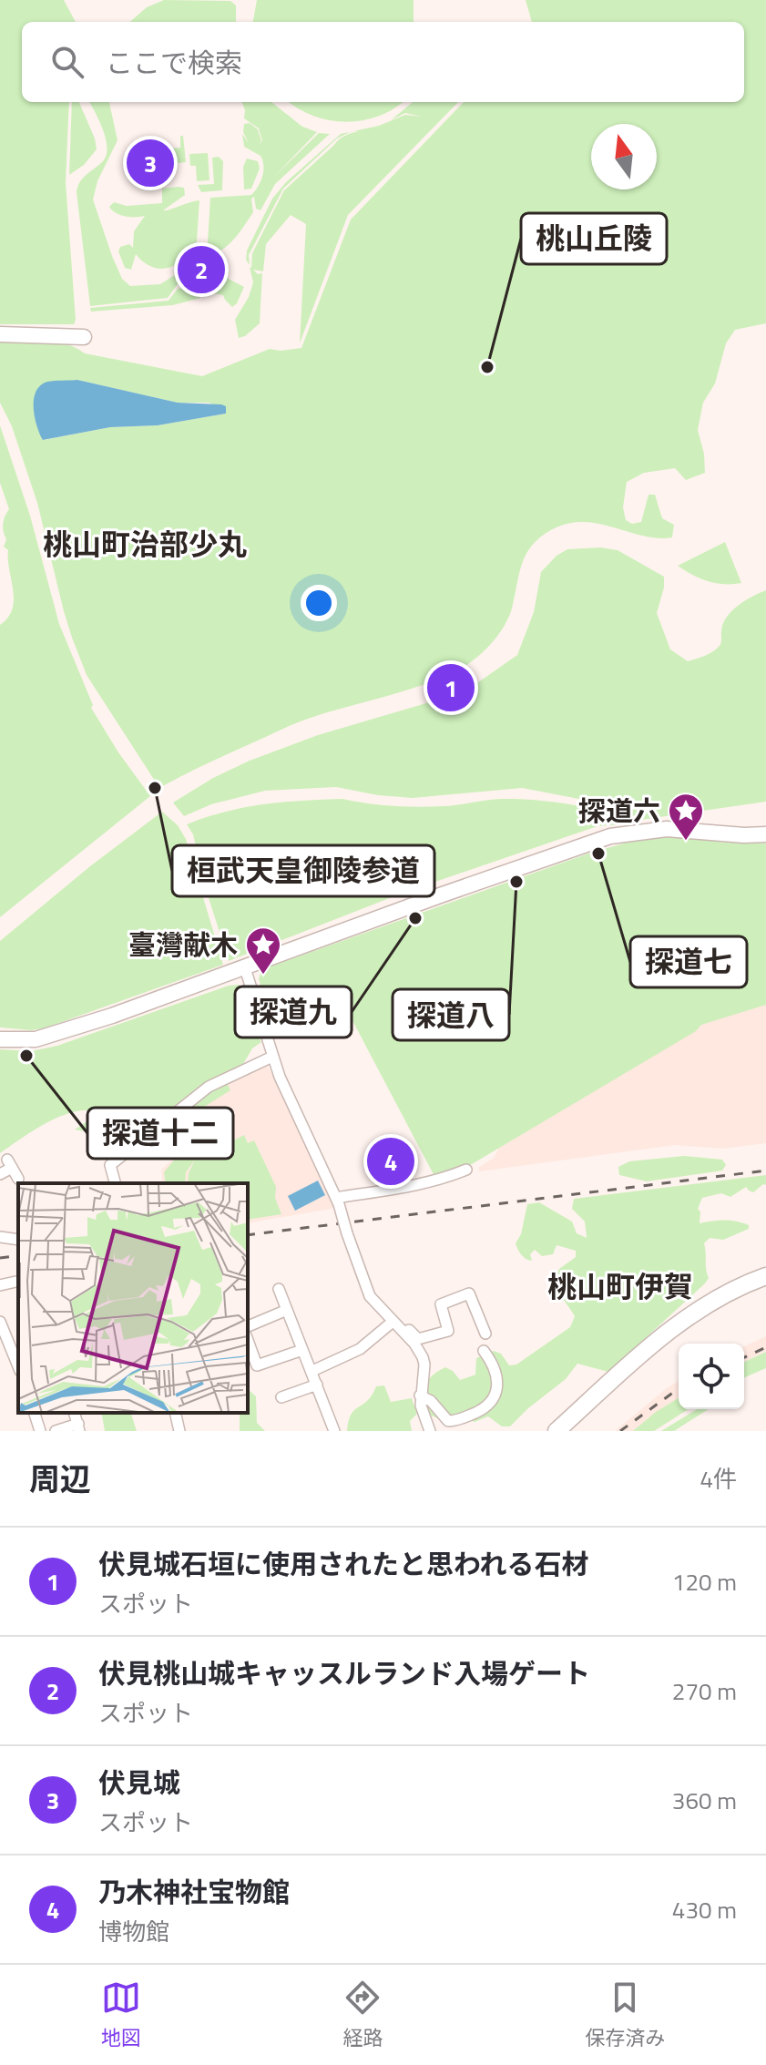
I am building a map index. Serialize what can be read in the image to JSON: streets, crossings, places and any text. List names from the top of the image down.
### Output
{
  "districts": ["桃山町治部少丸", "桃山町伊賀"],
  "places": {
    "other": [
      "桃山丘陵",
      "桓武天皇御陵参道",
      "探道七",
      "探道八",
      "探道九",
      "探道十二"
    ],
    "place": ["探道六", "臺灣献木"]
  },
  "north": "top",
  "page": {
    "search": "ここで検索",
    "pins": [
      "3",
      "2",
      "1",
      "4"
    ],
    "heading": ["周辺", "4件"],
    "list": [
      {
        "mark": "1",
        "name": "伏見城石垣に使用されたと思われる石材",
        "note": "スポット",
        "value": "120 m"
      },
      {
        "mark": "2",
        "name": "伏見桃山城キャッスルランド入場ゲート",
        "note": "スポット",
        "value": "270 m"
      },
      {
        "mark": "3",
        "name": "伏見城",
        "note": "スポット",
        "value": "360 m"
      },
      {
        "mark": "4",
        "name": "乃木神社宝物館",
        "note": "博物館",
        "value": "430 m"
      }
    ],
    "nav": ["地図", "経路", "保存済み"]
  }
}
